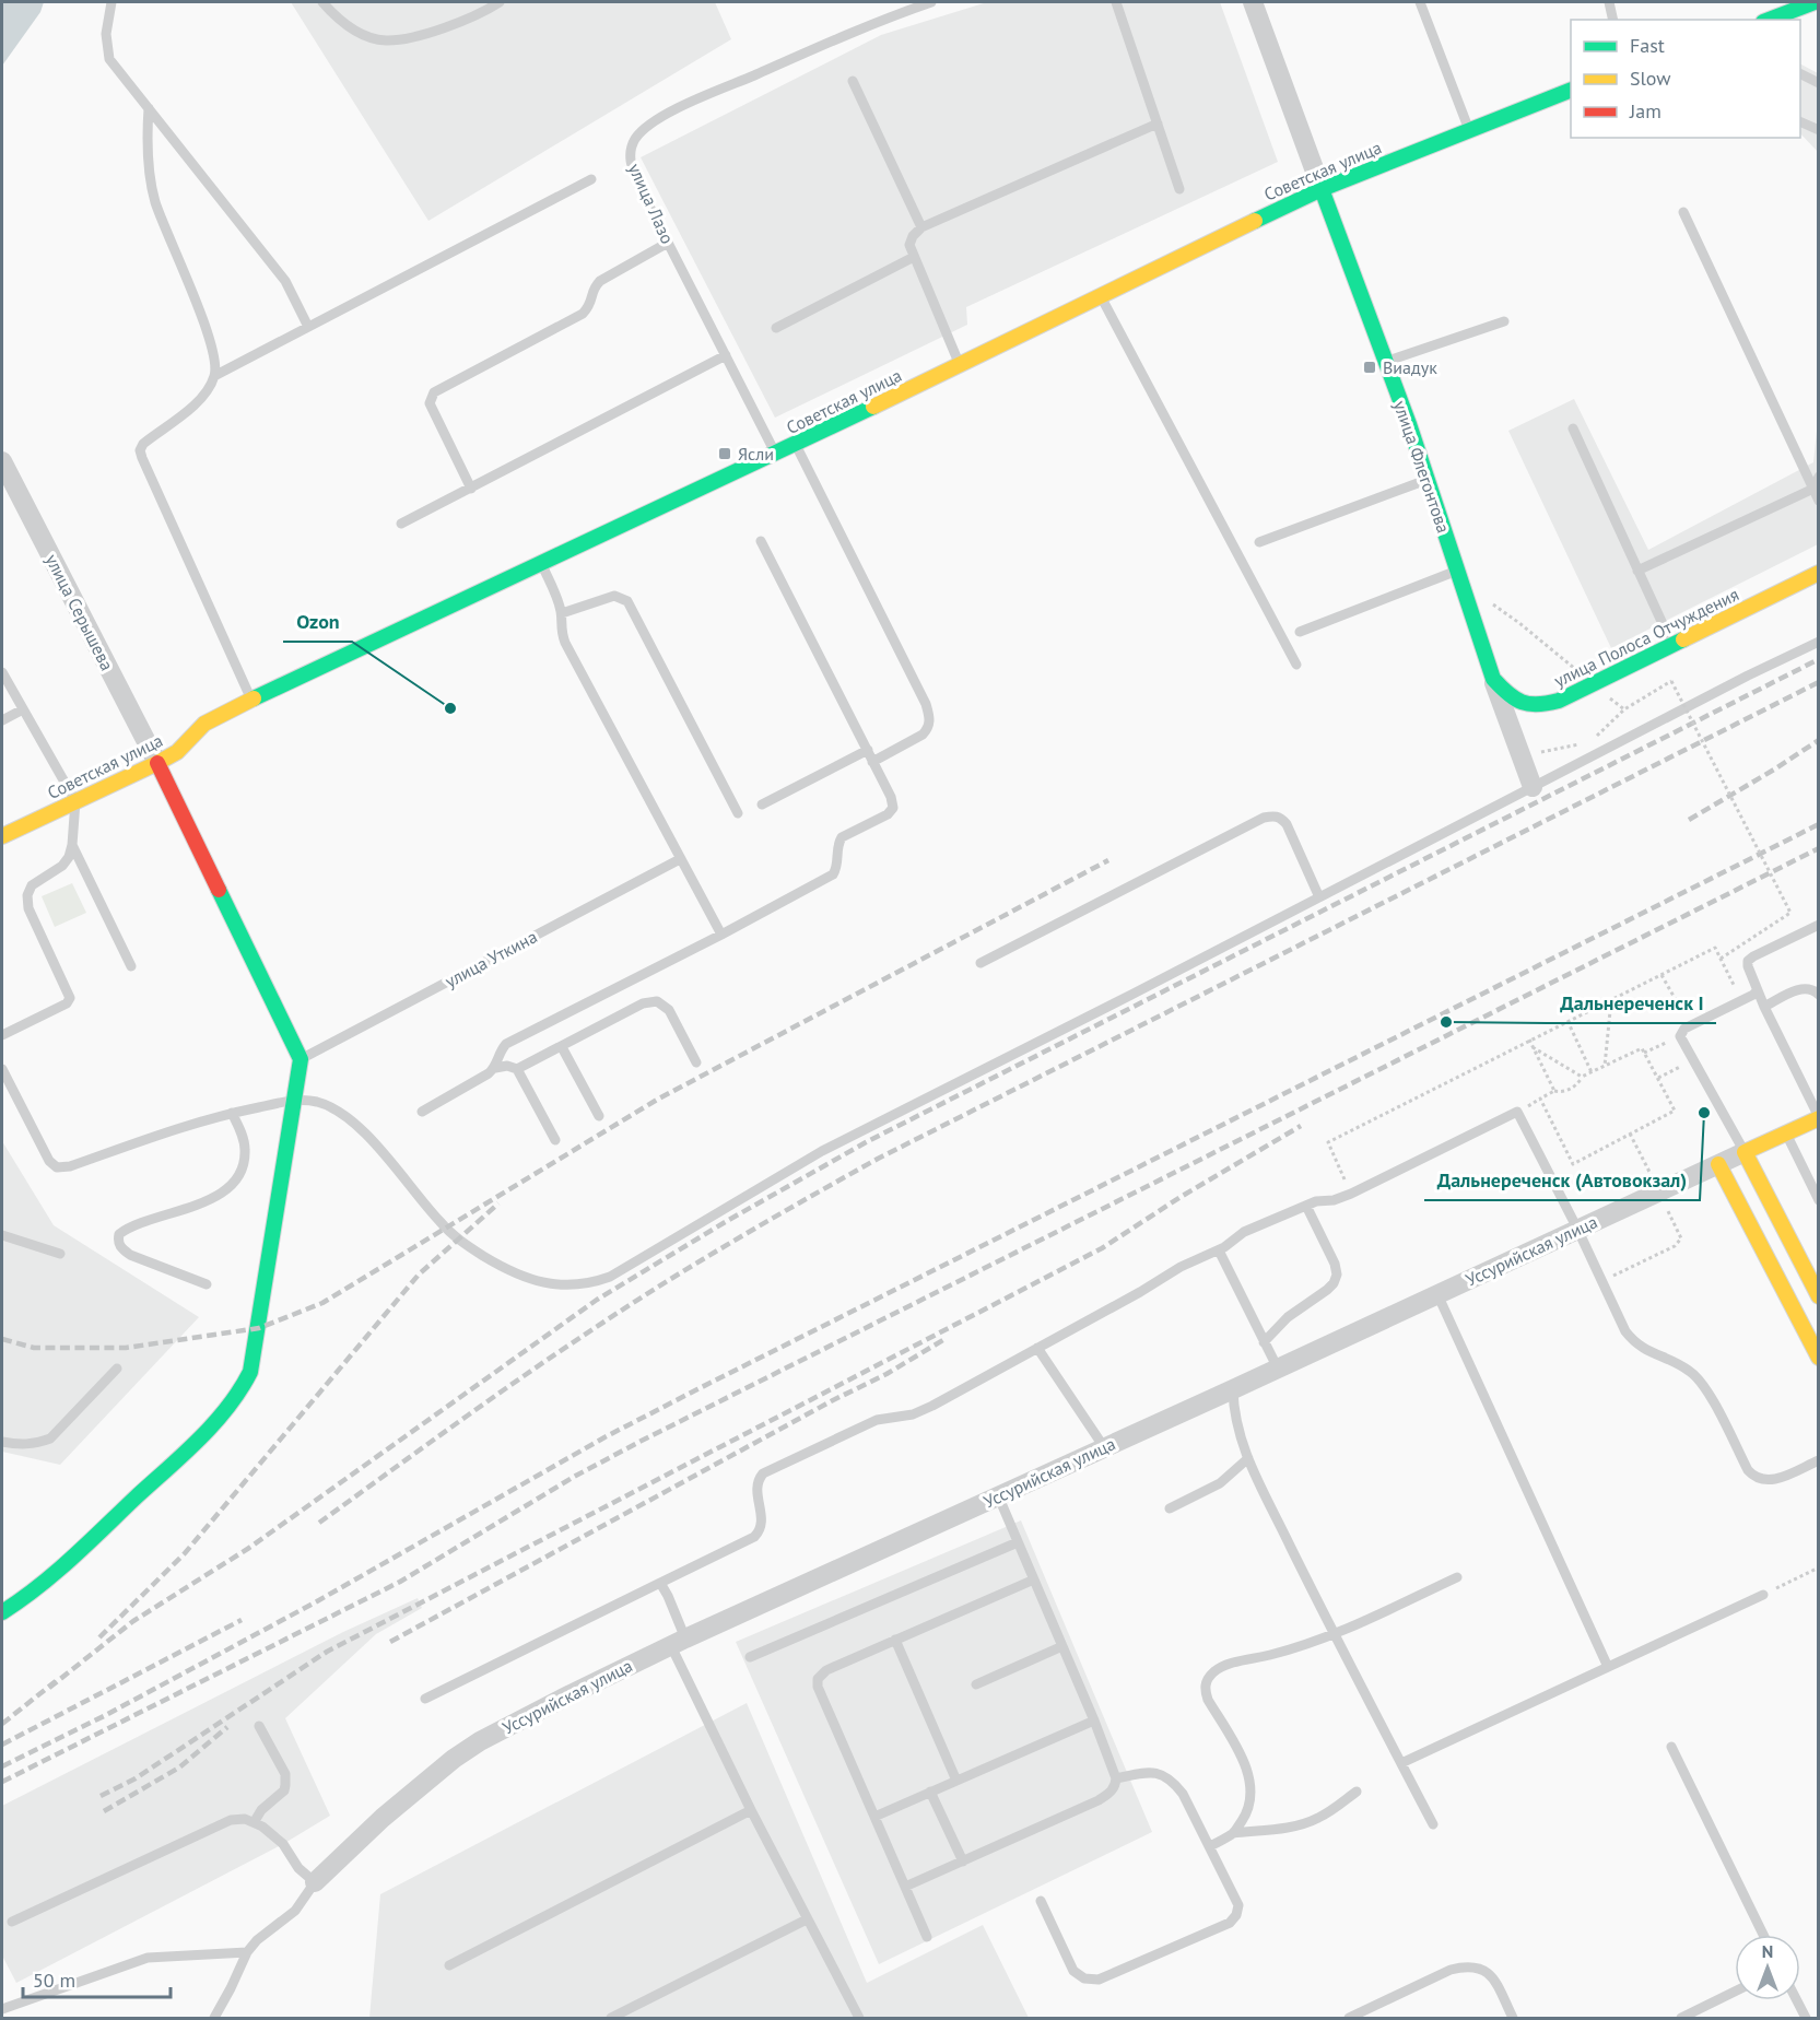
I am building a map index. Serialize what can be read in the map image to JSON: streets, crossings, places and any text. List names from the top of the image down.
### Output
{
  "streets": {
    "main road": [
      "Советская улица",
      "улица Флегонтова",
      "улица Полоса Отчуждения",
      "Уссурийская улица"
    ],
    "street": ["улица Серышева"],
    "lane": ["улица Лазо", "улица Уткина"]
  },
  "crossings": [
    ["Советская улица", "улица Лазо"],
    ["Советская улица", "улица Флегонтова"],
    ["Советская улица", "улица Серышева"],
    ["улица Флегонтова", "улица Полоса Отчуждения"]
  ],
  "places": {
    "transit": ["Виадук", "Ясли"],
    "other": ["Ozon", "Дальнереченск I", "Дальнереченск (Автовокзал)"]
  },
  "legend": ["Fast", "Slow", "Jam"],
  "scale_bar": "50 m",
  "north": "top"
}
